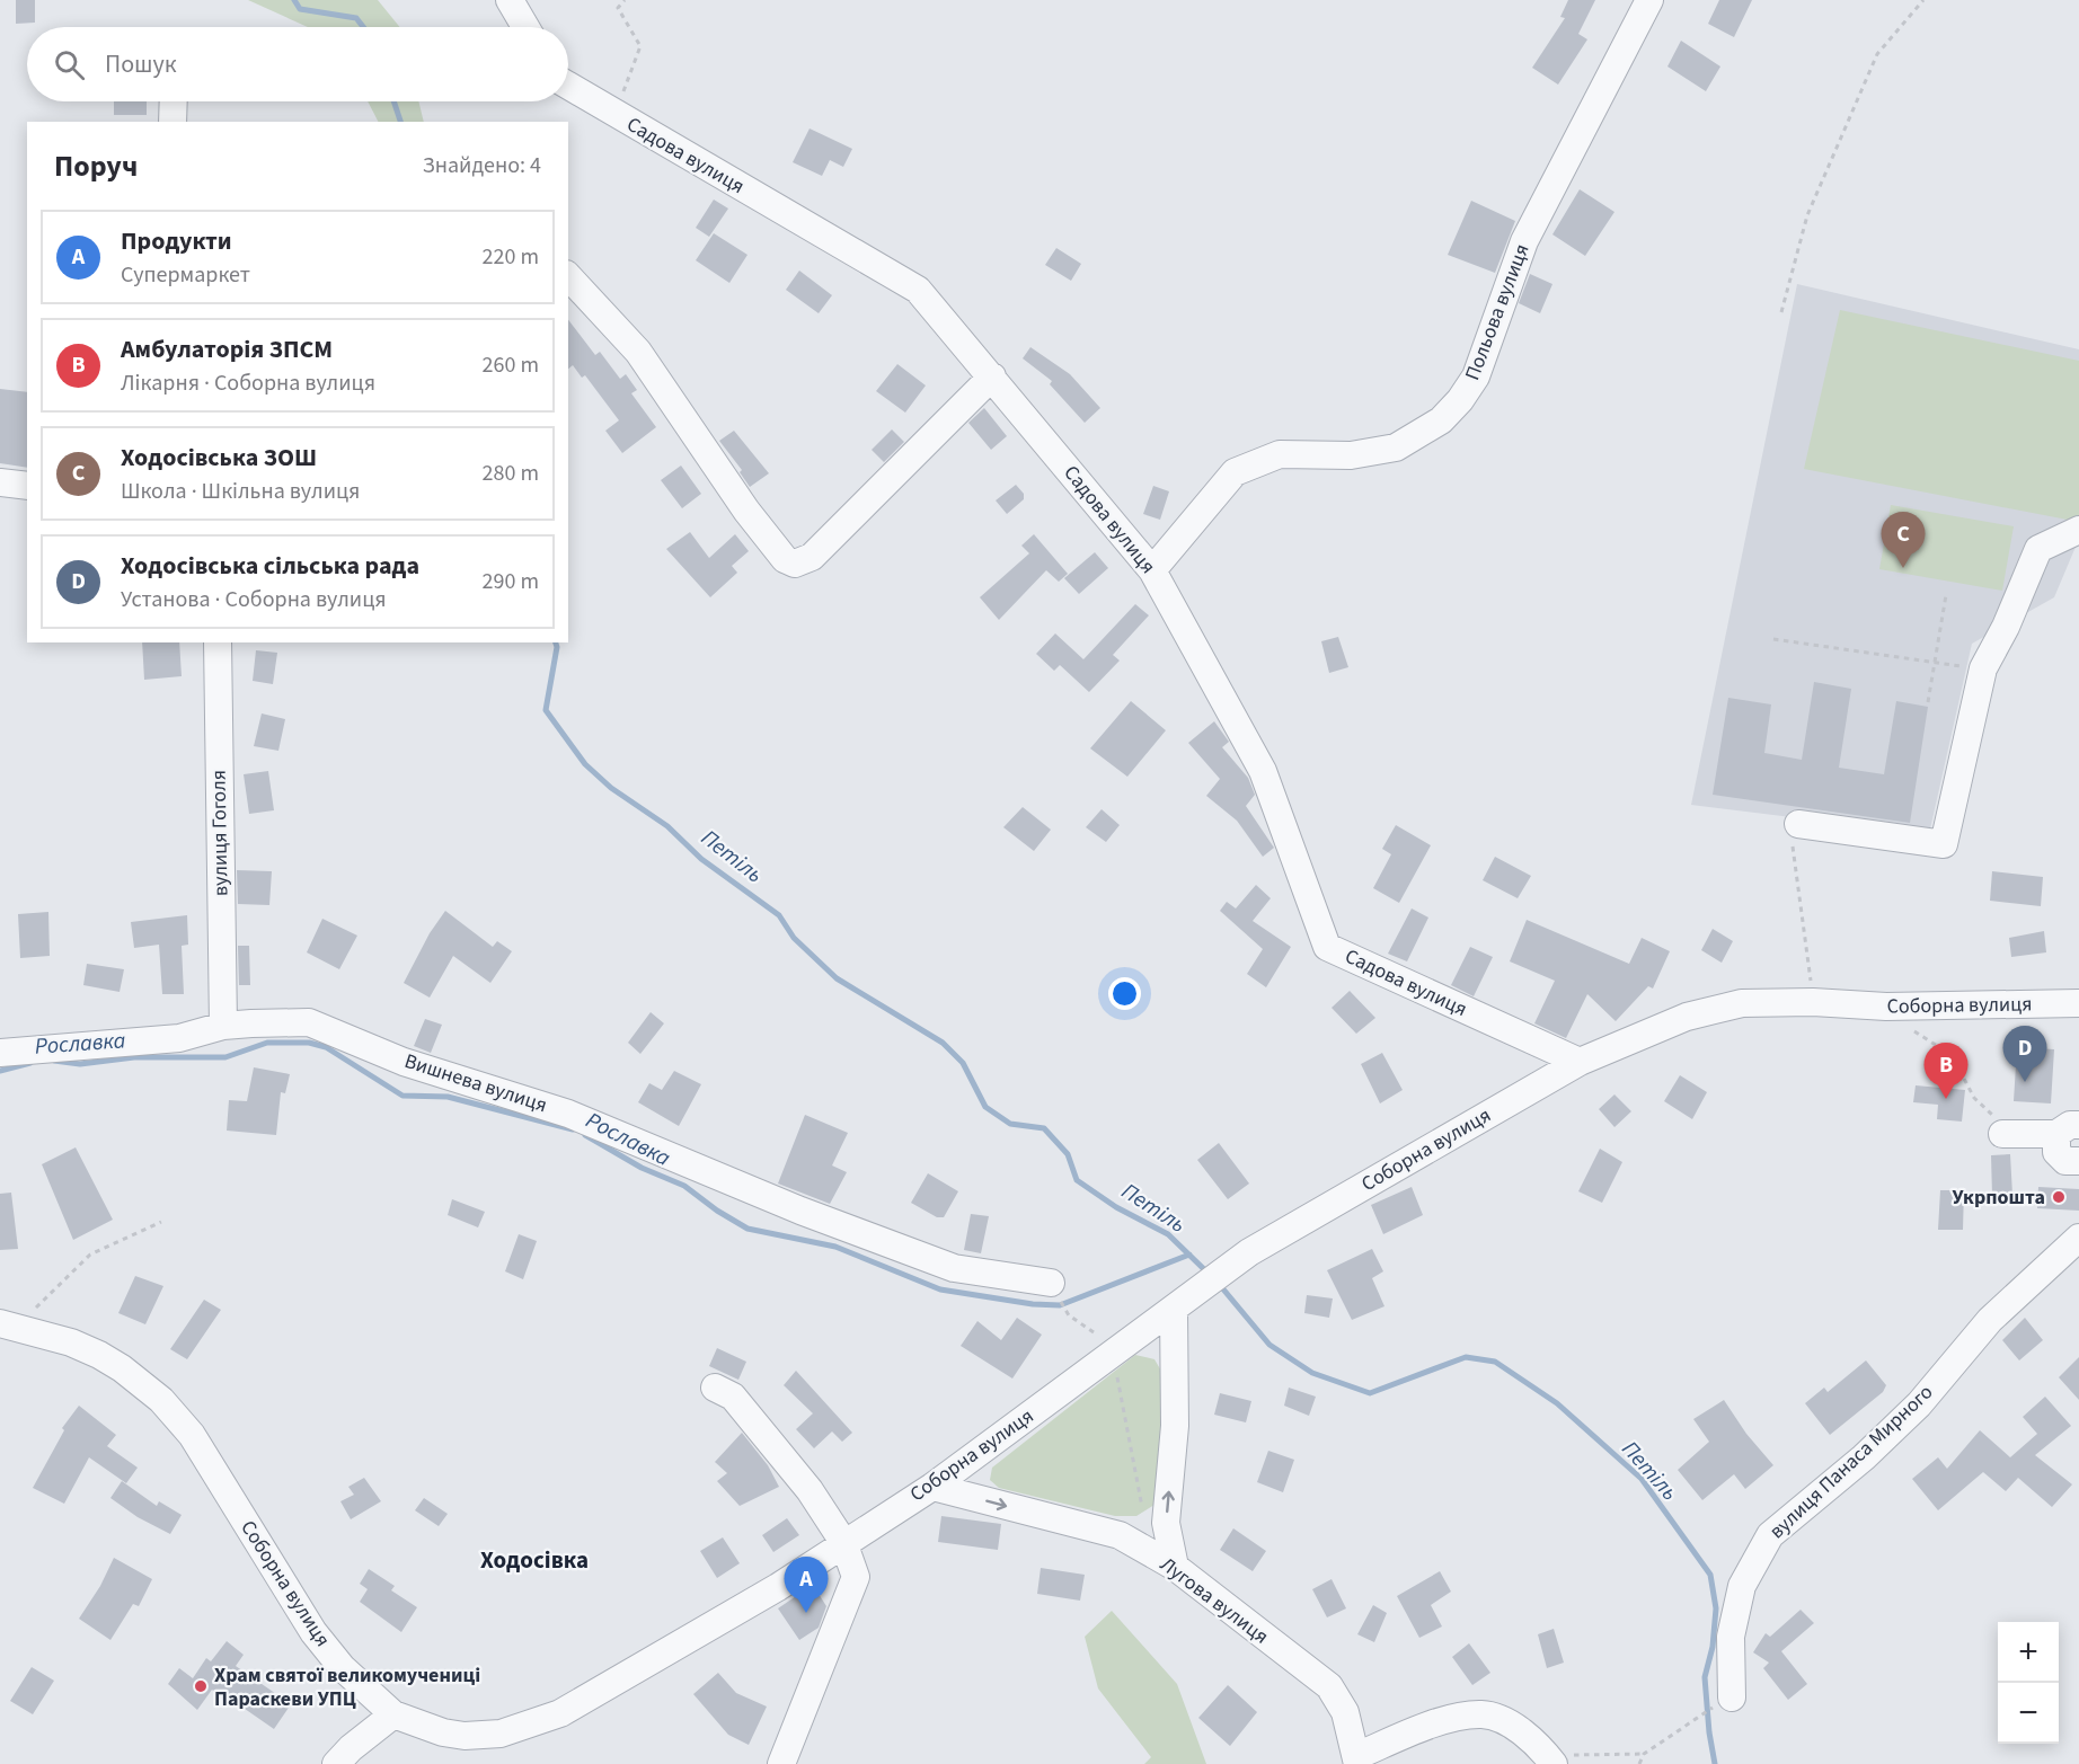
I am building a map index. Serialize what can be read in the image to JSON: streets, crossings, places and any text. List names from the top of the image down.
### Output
{
  "streets": {
    "street": [
      "Садова вулиця",
      "Польова вулиця",
      "вулиця Гоголя",
      "Соборна вулиця",
      "Вишнева вулиця",
      "вулиця Панаса Мирного",
      "Лугова вулиця"
    ]
  },
  "crossings": [
    ["Садова вулиця", "Польова вулиця"],
    ["Садова вулиця", "Соборна вулиця"],
    ["вулиця Гоголя", "Вишнева вулиця"],
    ["Соборна вулиця", "Лугова вулиця"]
  ],
  "one_way": ["Лугова вулиця"],
  "districts": ["Ходосівка"],
  "water": ["Петіль", "Рославка"],
  "places": ["Укрпошта", "Храм святої великомучениці Параскеви УПЦ"],
  "page": {
    "search": "Пошук",
    "heading": ["Поруч", "Знайдено: 4"],
    "list": [
      {
        "mark": "A",
        "name": "Продукти",
        "note": "Супермаркет",
        "value": "220 m"
      },
      {
        "mark": "B",
        "name": "Амбулаторія ЗПСМ",
        "note": "Лікарня · Соборна вулиця",
        "value": "260 m"
      },
      {
        "mark": "C",
        "name": "Ходосівська ЗОШ",
        "note": "Школа · Шкільна вулиця",
        "value": "280 m"
      },
      {
        "mark": "D",
        "name": "Ходосівська сільська рада",
        "note": "Установа · Соборна вулиця",
        "value": "290 m"
      }
    ],
    "pins": [
      "C",
      "D",
      "B",
      "A"
    ],
    "map_buttons": ["+", "−"]
  }
}
